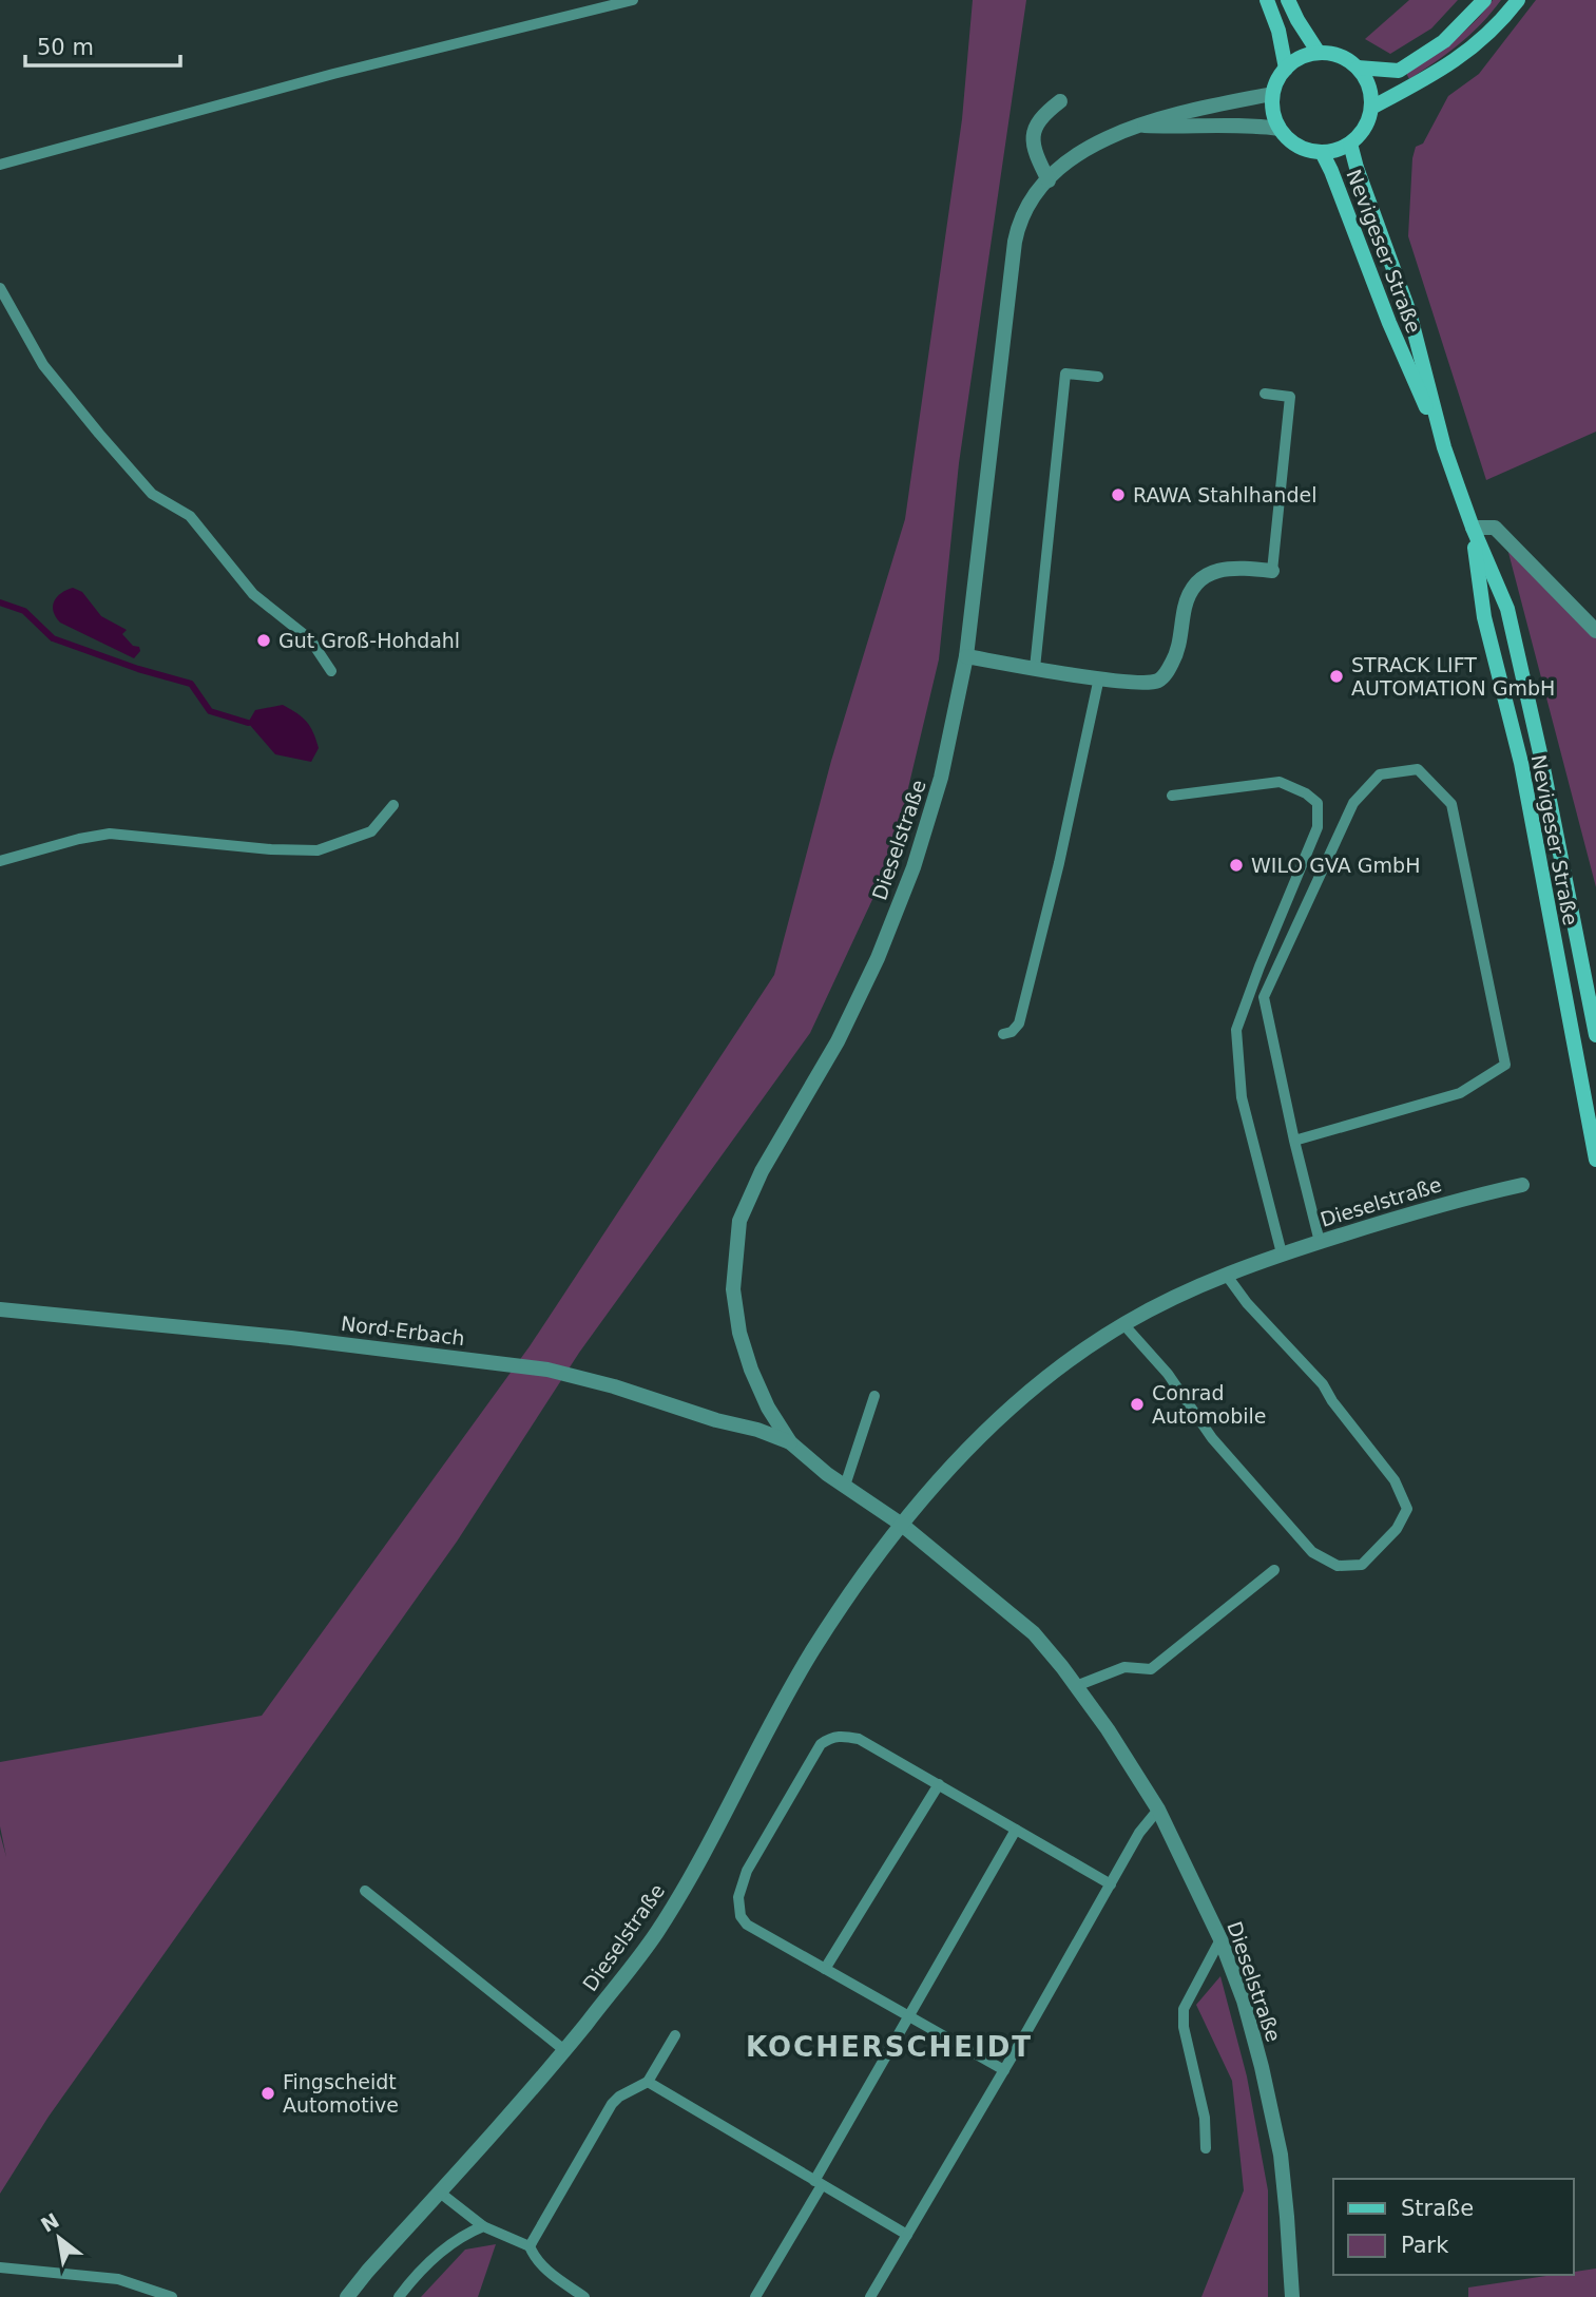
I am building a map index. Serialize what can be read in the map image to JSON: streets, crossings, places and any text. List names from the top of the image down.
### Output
{
  "streets": {
    "main road": ["Nevigeser Straße"],
    "street": ["Dieselstraße", "Nord-Erbach"]
  },
  "crossings": [
    ["Nevigeser Straße", "Dieselstraße"],
    ["Dieselstraße", "Nord-Erbach"]
  ],
  "districts": ["KOCHERSCHEIDT"],
  "places": [
    "RAWA Stahlhandel",
    "Gut Groß-Hohdahl",
    "STRACK LIFT AUTOMATION GmbH",
    "WILO GVA GmbH",
    "Conrad Automobile",
    "Fingscheidt Automotive"
  ],
  "legend": ["Straße", "Park"],
  "scale_bar": "50 m",
  "north": "top left"
}
